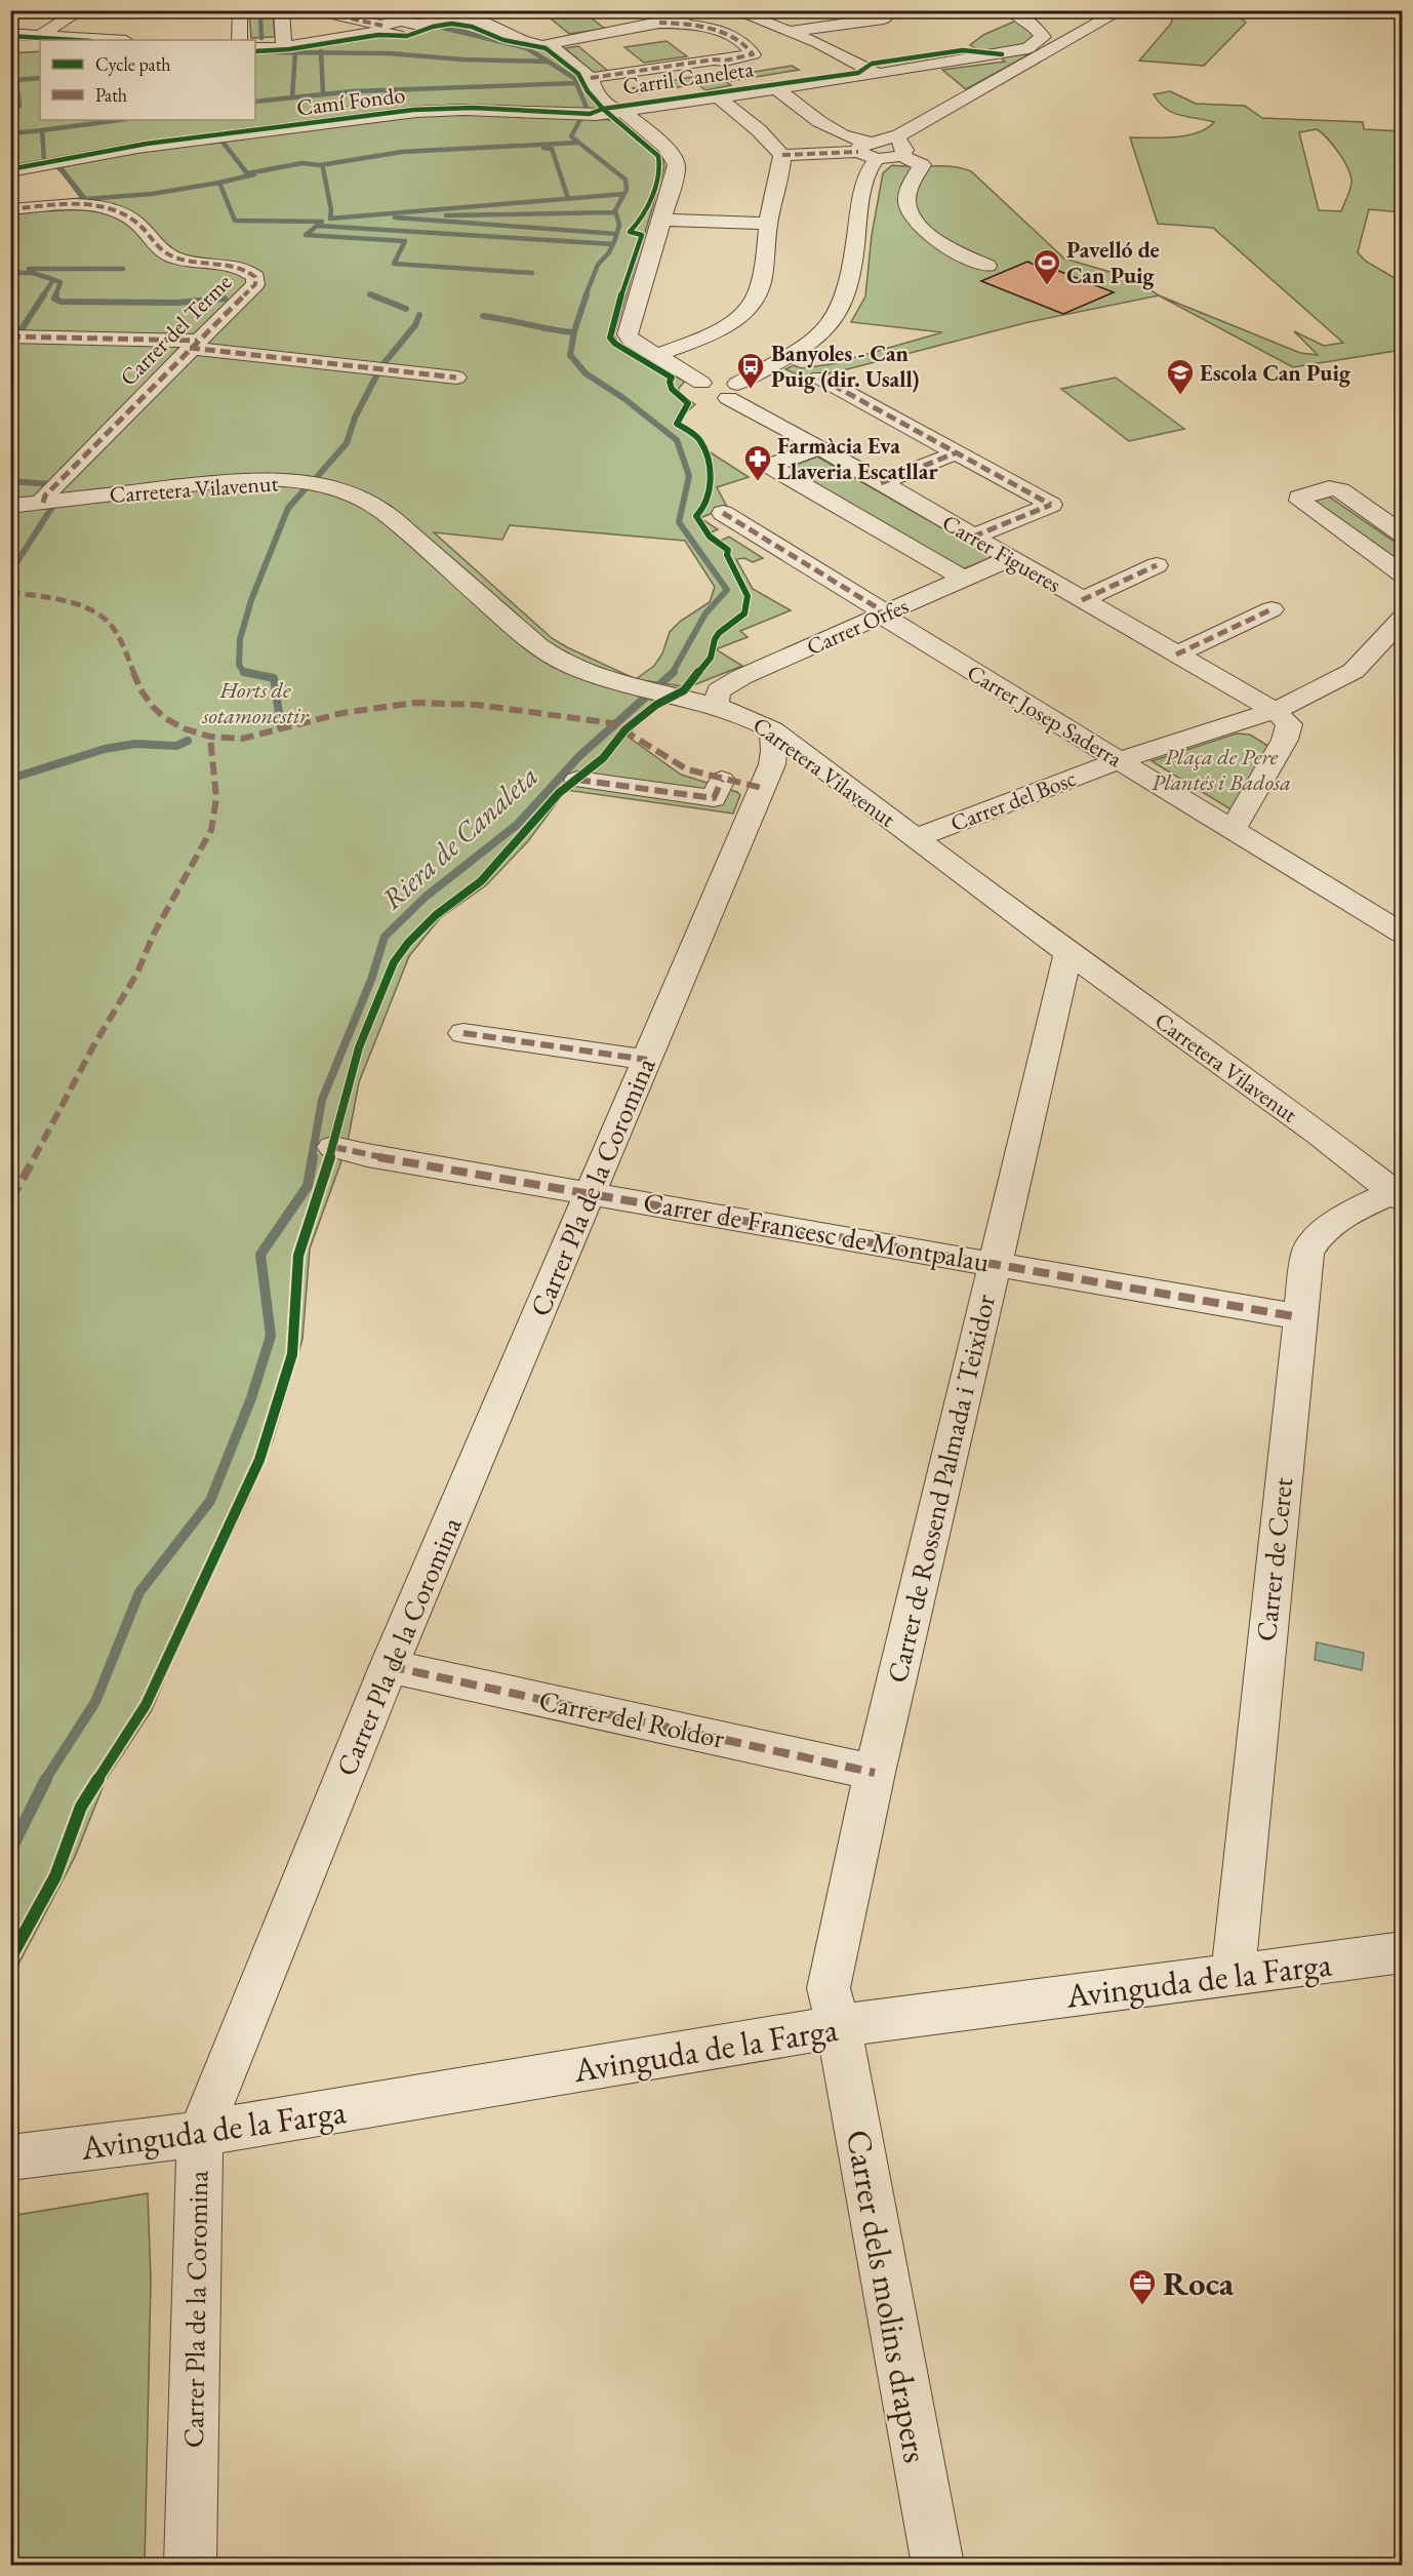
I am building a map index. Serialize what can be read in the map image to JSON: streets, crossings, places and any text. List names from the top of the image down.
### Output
{
  "streets": {
    "street": [
      "Camí Fondo",
      "Carrer del Terme",
      "Carretera Vilavenut",
      "Carrer Figueres",
      "Carrer Orfes",
      "Carrer Josep Saderra",
      "Carrer del Bosc",
      "Carrer Pla de la Coromina",
      "Carrer de Francesc de Montpalau",
      "Carrer de Rossend Palmada i Teixidor",
      "Carrer de Ceret",
      "Carrer del Roldor",
      "Avinguda de la Farga",
      "Carrer dels molins drapers"
    ],
    "cycle path": ["Carril Caneleta"]
  },
  "crossings": [
    ["Carrer del Terme", "Carretera Vilavenut"],
    ["Carretera Vilavenut", "Carrer Orfes"],
    ["Carretera Vilavenut", "Carrer del Bosc"],
    ["Carretera Vilavenut", "Carrer Pla de la Coromina"],
    ["Carretera Vilavenut", "Carrer de Rossend Palmada i Teixidor"],
    ["Carretera Vilavenut", "Carrer de Ceret"],
    ["Carrer Figueres", "Carrer Orfes"],
    ["Carrer Figueres", "Carrer del Bosc"],
    ["Carrer Orfes", "Carrer Josep Saderra"],
    ["Carrer Josep Saderra", "Carrer del Bosc"],
    ["Carrer Pla de la Coromina", "Carrer de Francesc de Montpalau"],
    ["Carrer Pla de la Coromina", "Carrer del Roldor"],
    ["Carrer Pla de la Coromina", "Avinguda de la Farga"],
    ["Carrer de Francesc de Montpalau", "Carrer de Rossend Palmada i Teixidor"],
    ["Carrer de Francesc de Montpalau", "Carrer de Ceret"],
    ["Carrer de Rossend Palmada i Teixidor", "Carrer del Roldor"],
    ["Carrer de Rossend Palmada i Teixidor", "Avinguda de la Farga"],
    ["Carrer de Rossend Palmada i Teixidor", "Carrer dels molins drapers"],
    ["Carrer de Ceret", "Avinguda de la Farga"],
    ["Avinguda de la Farga", "Carrer dels molins drapers"]
  ],
  "water": ["Riera de Canaleta"],
  "parks": ["Horts de sotamonestir", "Plaça de Pere Plantés i Badosa"],
  "places": {
    "sports": ["Pavelló de Can Puig"],
    "bus stop": ["Banyoles - Can Puig (dir. Usall)"],
    "school or university": ["Escola Can Puig"],
    "pharmacy": ["Farmàcia Eva Llaveria Escatllar"],
    "office": ["Roca"]
  },
  "legend": ["Cycle path", "Path"]
}
